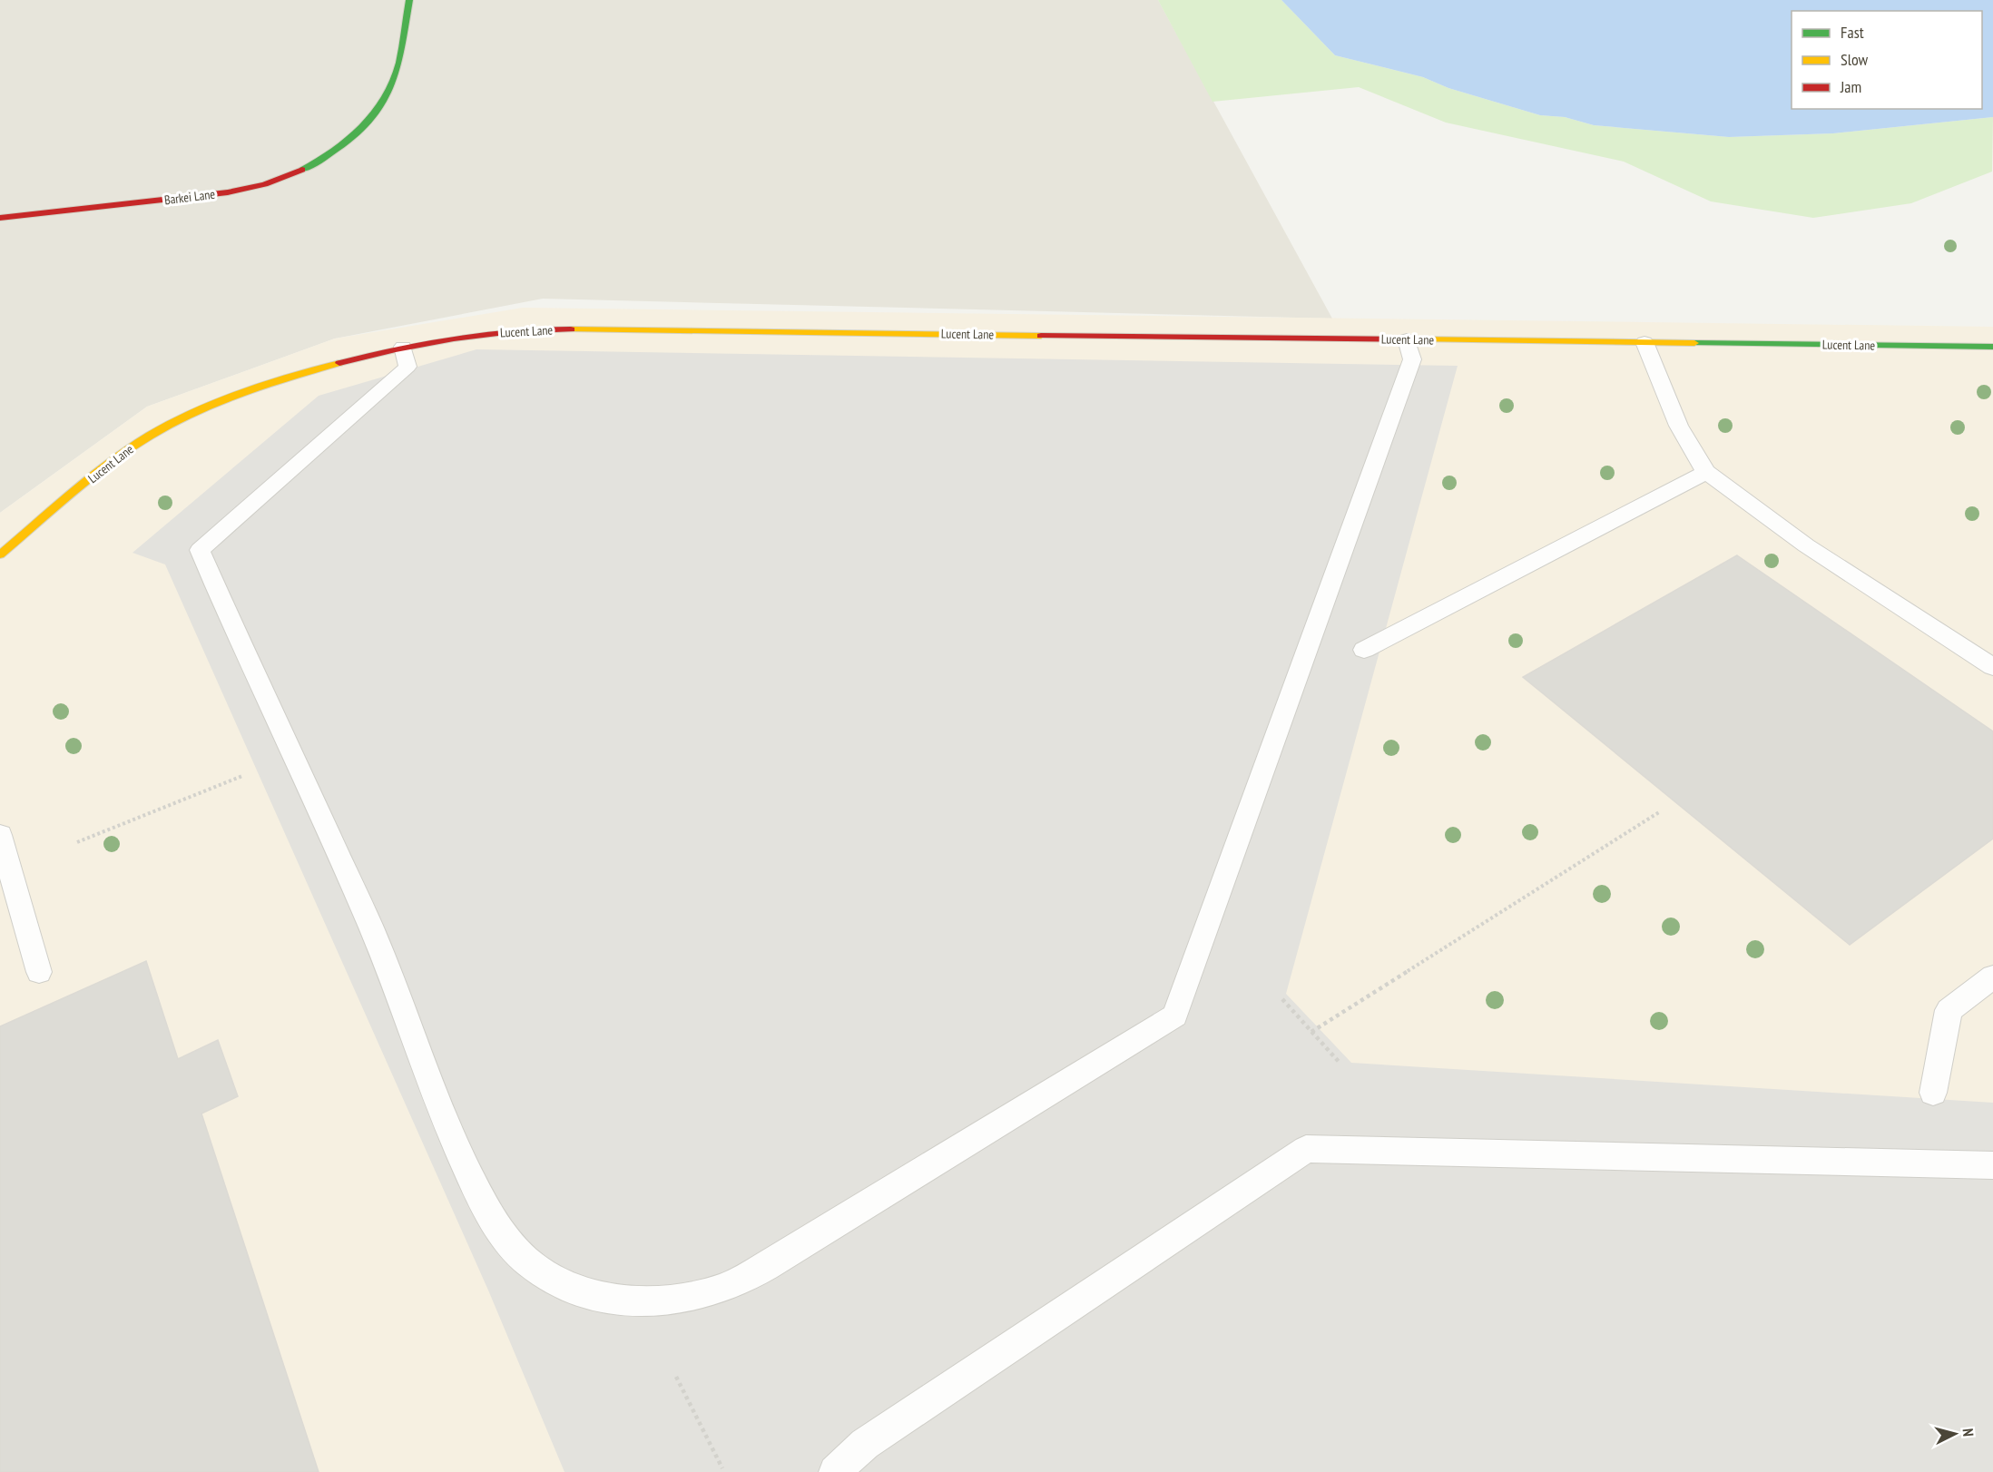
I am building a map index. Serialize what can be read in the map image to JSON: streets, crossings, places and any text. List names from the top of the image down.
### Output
{
  "streets": {
    "street": ["Barkei Lane", "Lucent Lane"]
  },
  "legend": ["Fast", "Slow", "Jam"],
  "north": "right"
}
